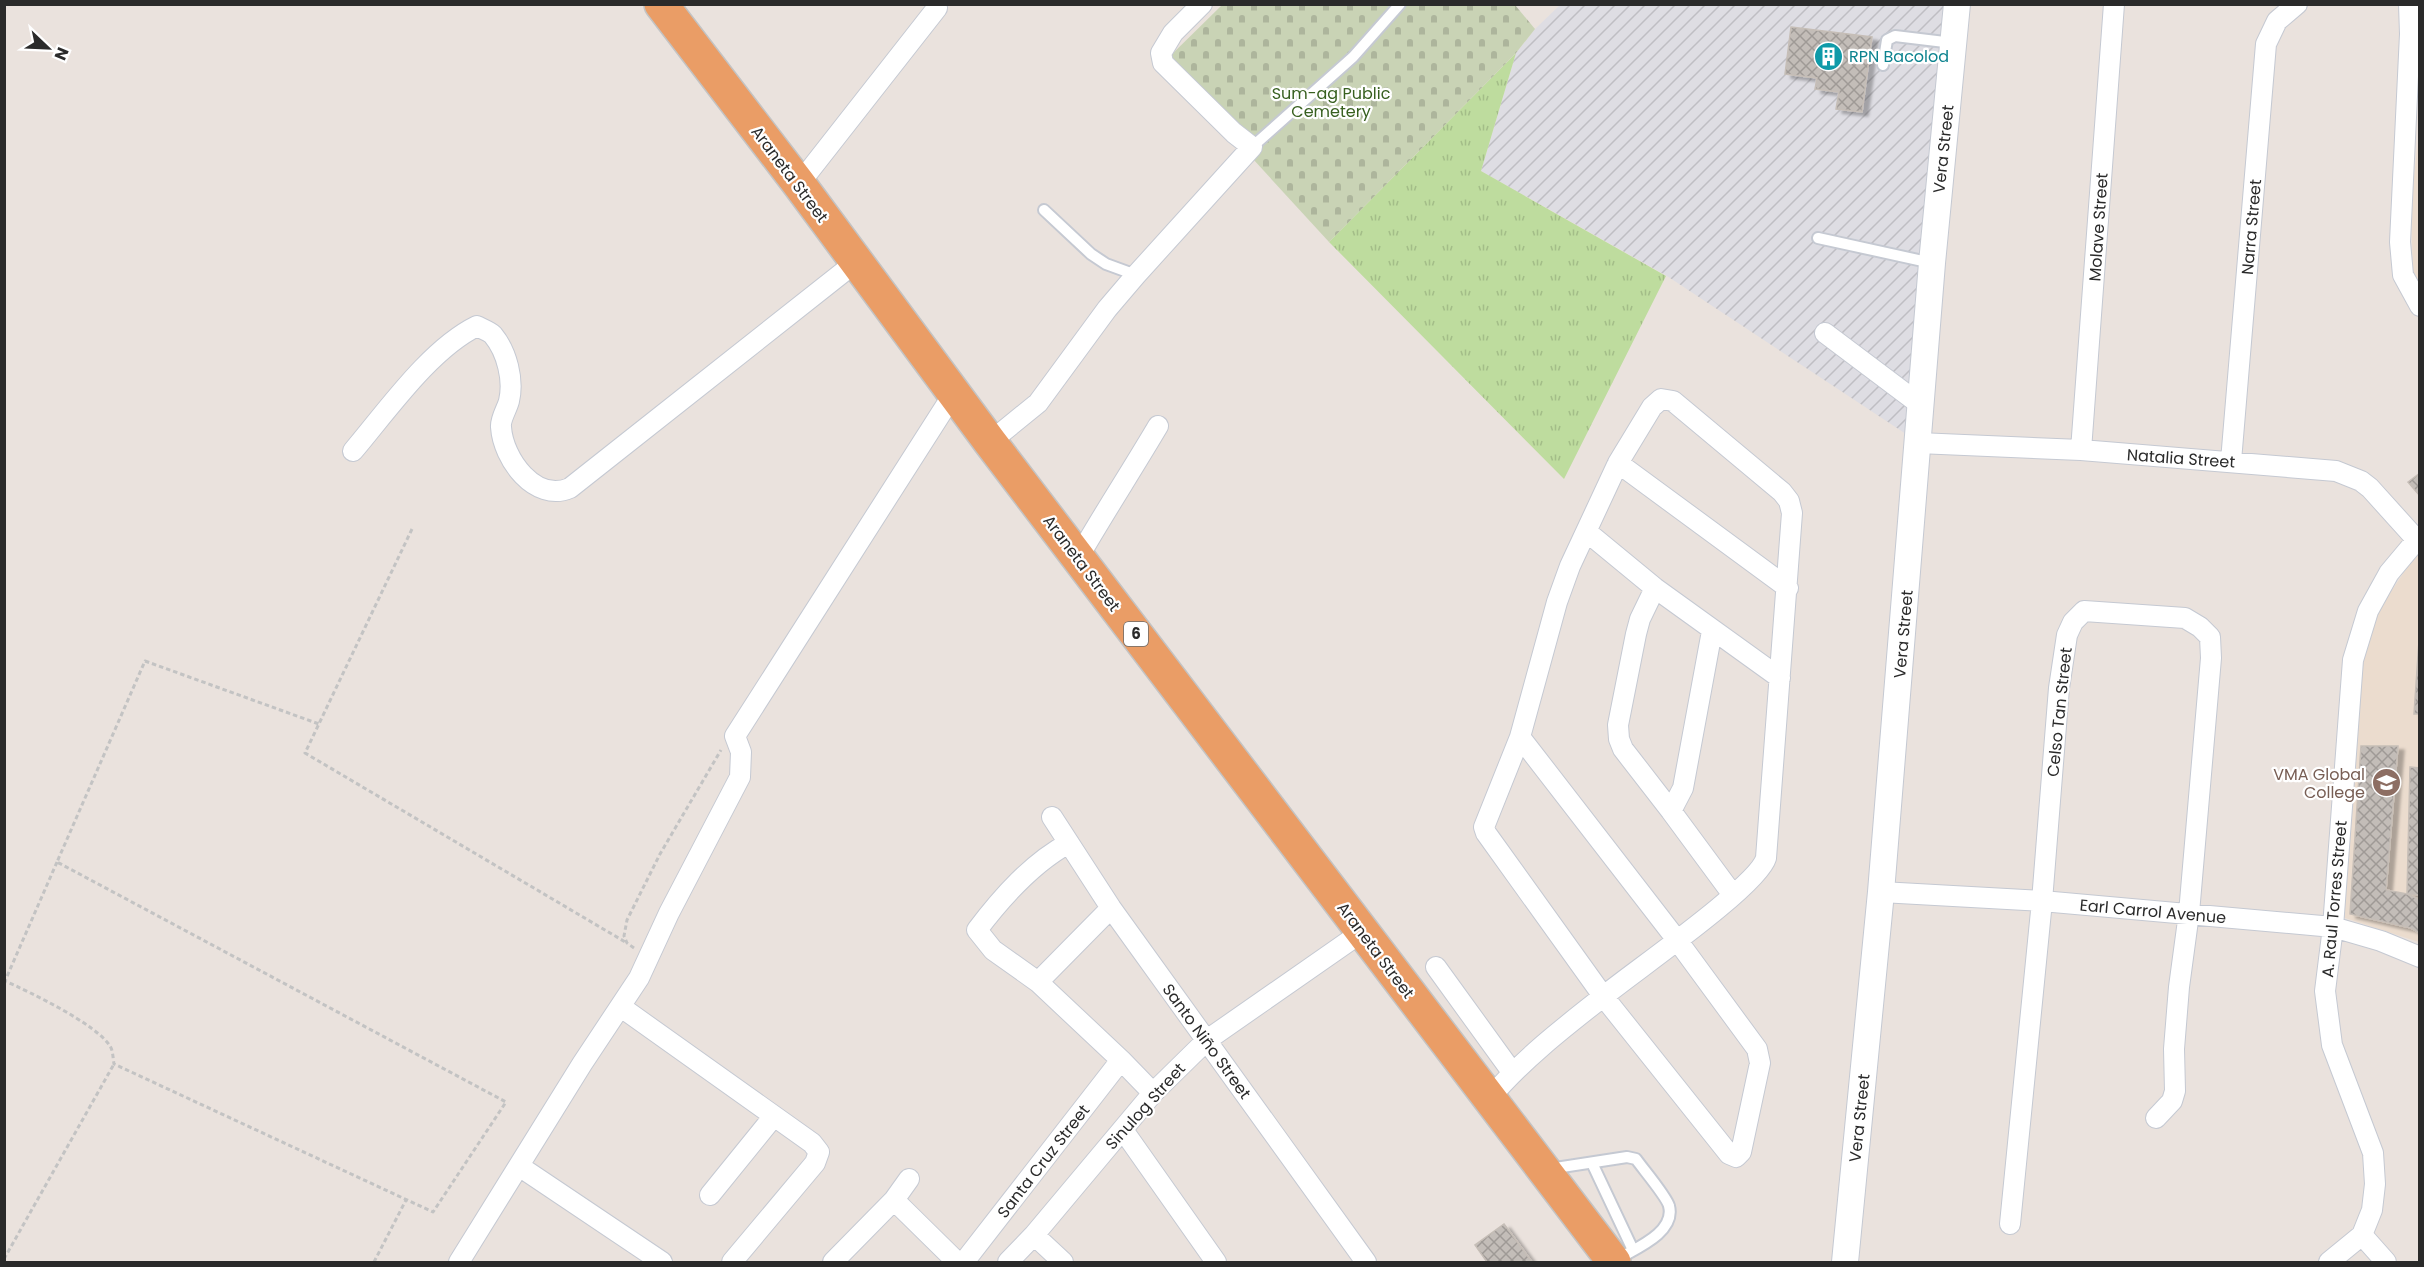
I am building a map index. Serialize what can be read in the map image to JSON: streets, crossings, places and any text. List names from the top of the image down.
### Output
{
  "streets": {
    "highway": ["Araneta Street", "6"],
    "street": [
      "Vera Street",
      "Molave Street",
      "Narra Street",
      "Natalia Street",
      "Celso Tan Street",
      "A. Raul Torres Street",
      "Earl Carrol Avenue",
      "Santo Niño Street",
      "Sinulog Street",
      "Santa Cruz Street"
    ]
  },
  "crossings": [
    ["Vera Street", "Natalia Street"],
    ["Vera Street", "Earl Carrol Avenue"],
    ["Araneta Street", "Sinulog Street"],
    ["Molave Street", "Natalia Street"],
    ["Narra Street", "Natalia Street"],
    ["Natalia Street", "A. Raul Torres Street"],
    ["Celso Tan Street", "Earl Carrol Avenue"],
    ["A. Raul Torres Street", "Earl Carrol Avenue"],
    ["Santo Niño Street", "Sinulog Street"]
  ],
  "parks": ["Sum-ag Public Cemetery"],
  "places": {
    "building": ["RPN Bacolod"],
    "school or university": ["VMA Global College"]
  },
  "north": "bottom right"
}
